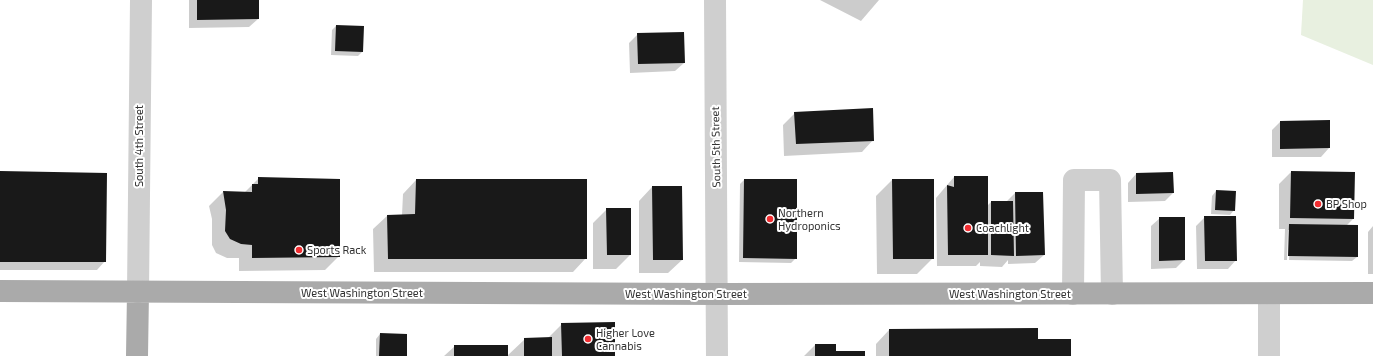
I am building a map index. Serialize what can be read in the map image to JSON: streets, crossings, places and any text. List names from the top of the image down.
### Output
{
  "streets": {
    "main road": ["West Washington Street"],
    "street": ["South 4th Street", "South 5th Street"]
  },
  "crossings": [
    ["South 4th Street", "West Washington Street"],
    ["South 5th Street", "West Washington Street"]
  ],
  "places": [
    "BP Shop",
    "Northern Hydroponics",
    "Coachlight",
    "Sports Rack",
    "Higher Love Cannabis"
  ]
}
